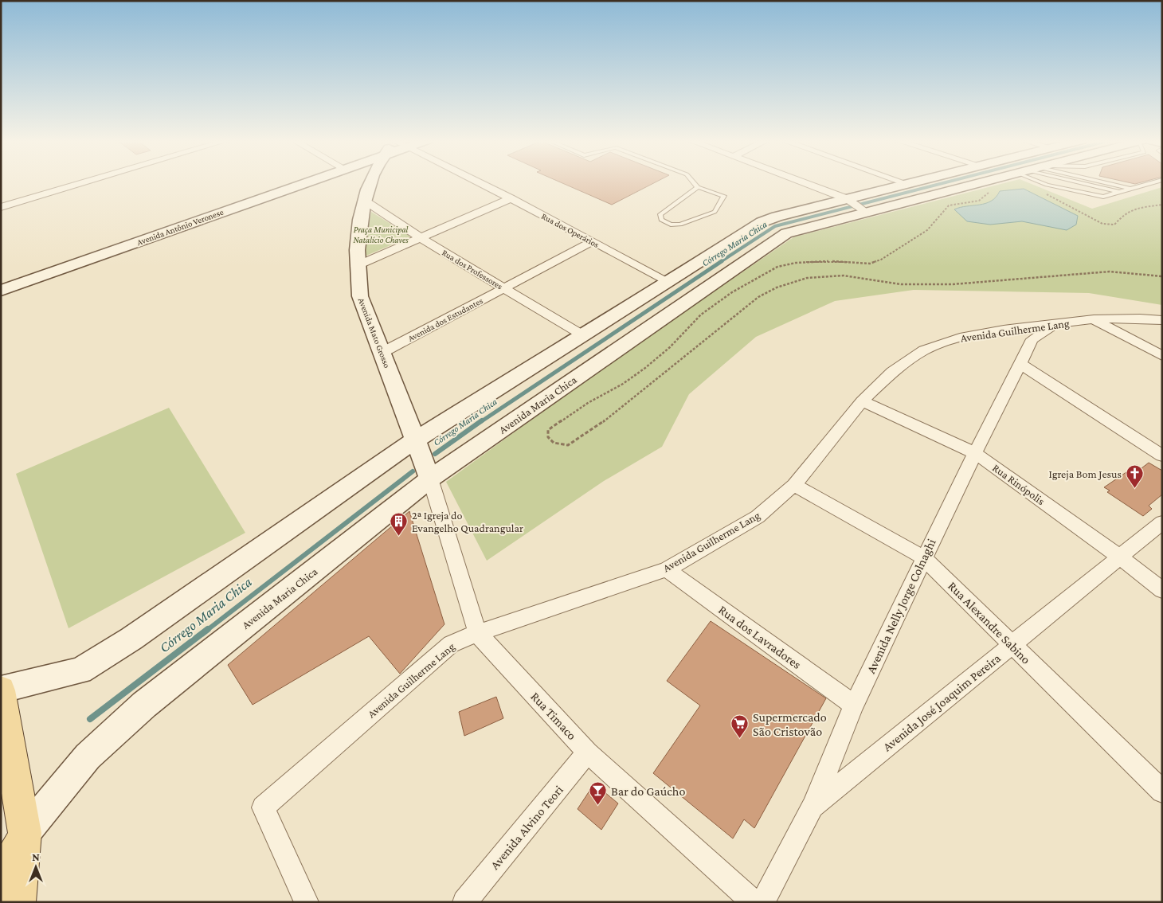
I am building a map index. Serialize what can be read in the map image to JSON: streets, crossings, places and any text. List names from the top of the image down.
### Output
{
  "streets": {
    "main road": ["Avenida Antônio Veronese", "Avenida Mato Grosso", "Avenida Maria Chica"],
    "street": [
      "Rua dos Operários",
      "Rua dos Professores",
      "Avenida dos Estudantes",
      "Avenida Guilherme Lang",
      "Rua Rinópolis",
      "Avenida Nelly Jorge Colnaghi",
      "Rua Alexandre Sabino",
      "Rua dos Lavradores",
      "Avenida José Joaquim Pereira",
      "Rua Timaco",
      "Avenida Alvino Teori"
    ]
  },
  "crossings": [
    ["Rua dos Operários", "Avenida dos Estudantes"],
    ["Rua dos Operários", "Avenida Maria Chica"],
    ["Rua dos Professores", "Avenida dos Estudantes"],
    ["Rua dos Professores", "Avenida Mato Grosso"],
    ["Rua dos Professores", "Avenida Maria Chica"],
    ["Avenida dos Estudantes", "Avenida Mato Grosso"],
    ["Avenida Guilherme Lang", "Rua Rinópolis"],
    ["Avenida Guilherme Lang", "Avenida Nelly Jorge Colnaghi"],
    ["Avenida Guilherme Lang", "Rua Alexandre Sabino"],
    ["Avenida Guilherme Lang", "Rua dos Lavradores"],
    ["Avenida Guilherme Lang", "Rua Timaco"],
    ["Avenida Mato Grosso", "Avenida Maria Chica"],
    ["Avenida Mato Grosso", "Rua Timaco"],
    ["Avenida Maria Chica", "Rua Timaco"],
    ["Rua Rinópolis", "Avenida Nelly Jorge Colnaghi"],
    ["Rua Rinópolis", "Avenida José Joaquim Pereira"],
    ["Avenida Nelly Jorge Colnaghi", "Rua Alexandre Sabino"],
    ["Avenida Nelly Jorge Colnaghi", "Rua dos Lavradores"],
    ["Avenida Nelly Jorge Colnaghi", "Avenida José Joaquim Pereira"],
    ["Rua Alexandre Sabino", "Avenida José Joaquim Pereira"],
    ["Rua Timaco", "Avenida Alvino Teori"]
  ],
  "water": ["Córrego Maria Chica"],
  "parks": ["Praça Municipal Natalício Chaves"],
  "places": {
    "church": ["Igreja Bom Jesus"],
    "building": ["2ª Igreja do Evangelho Quadrangular"],
    "supermarket": ["Supermercado São Cristovão"],
    "bar": ["Bar do Gaúcho"]
  },
  "north": "top"
}
